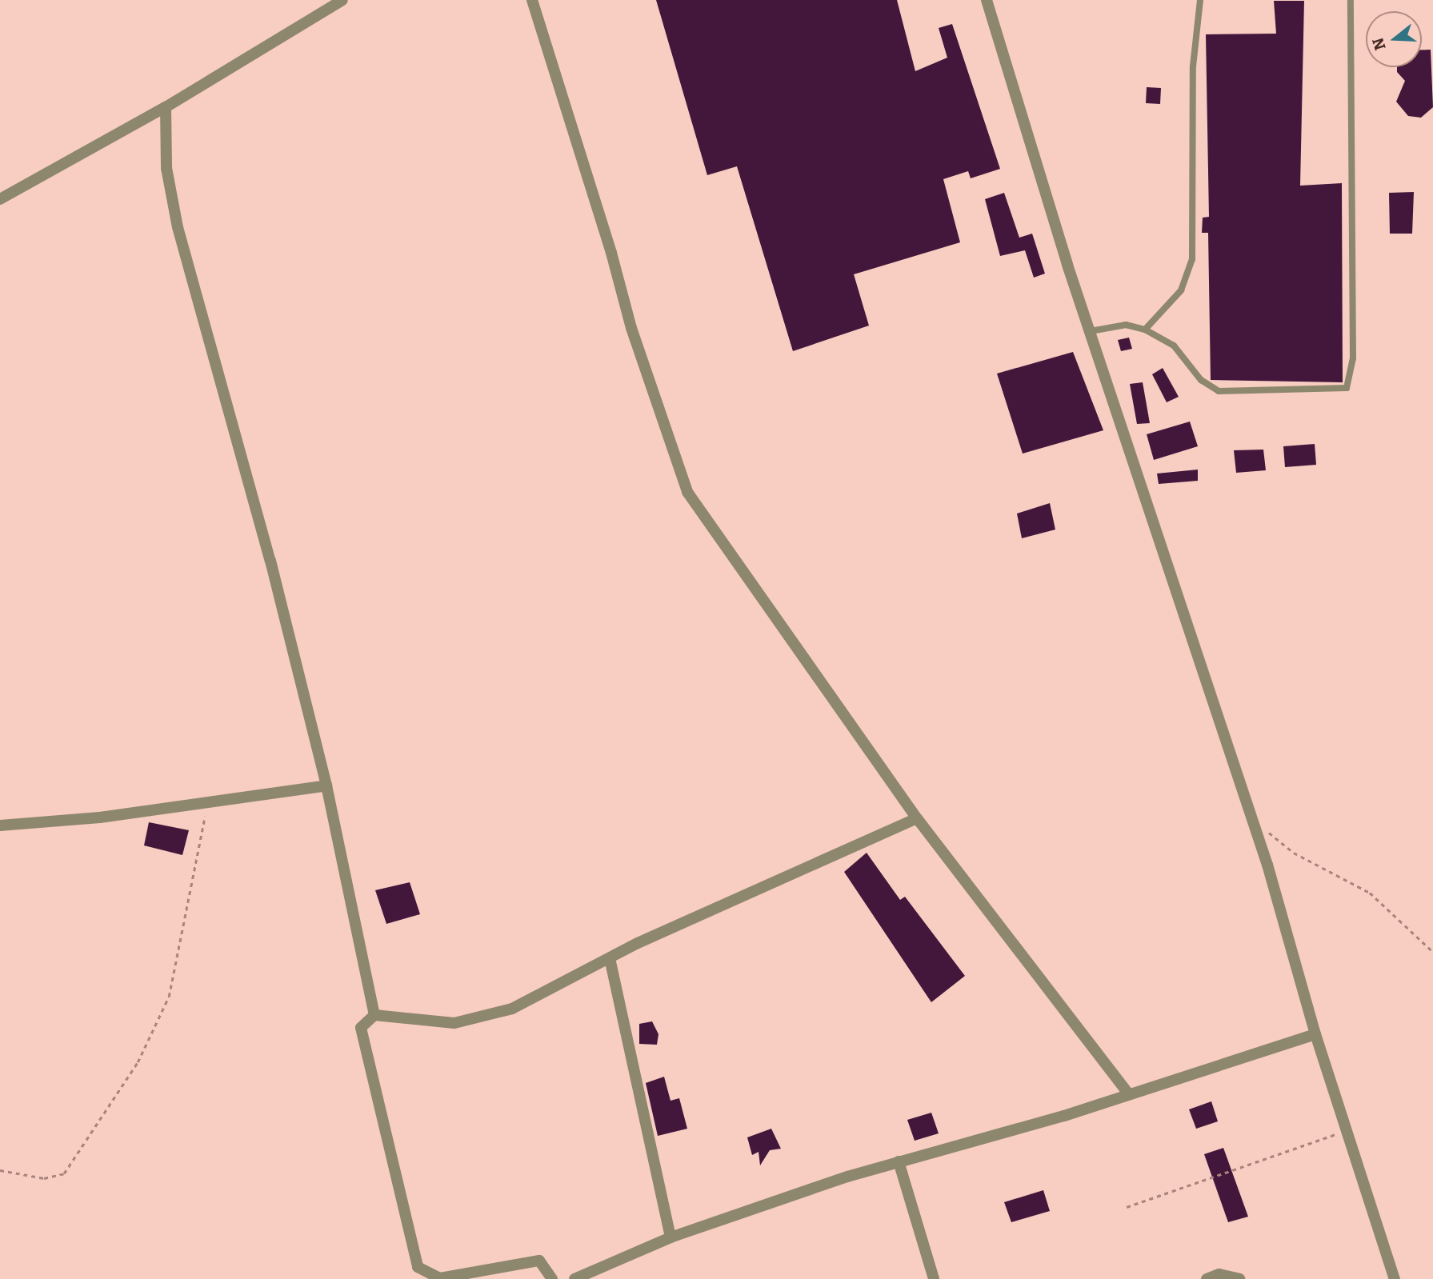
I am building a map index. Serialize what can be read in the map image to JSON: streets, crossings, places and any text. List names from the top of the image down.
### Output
{
  "north": "left"
}
